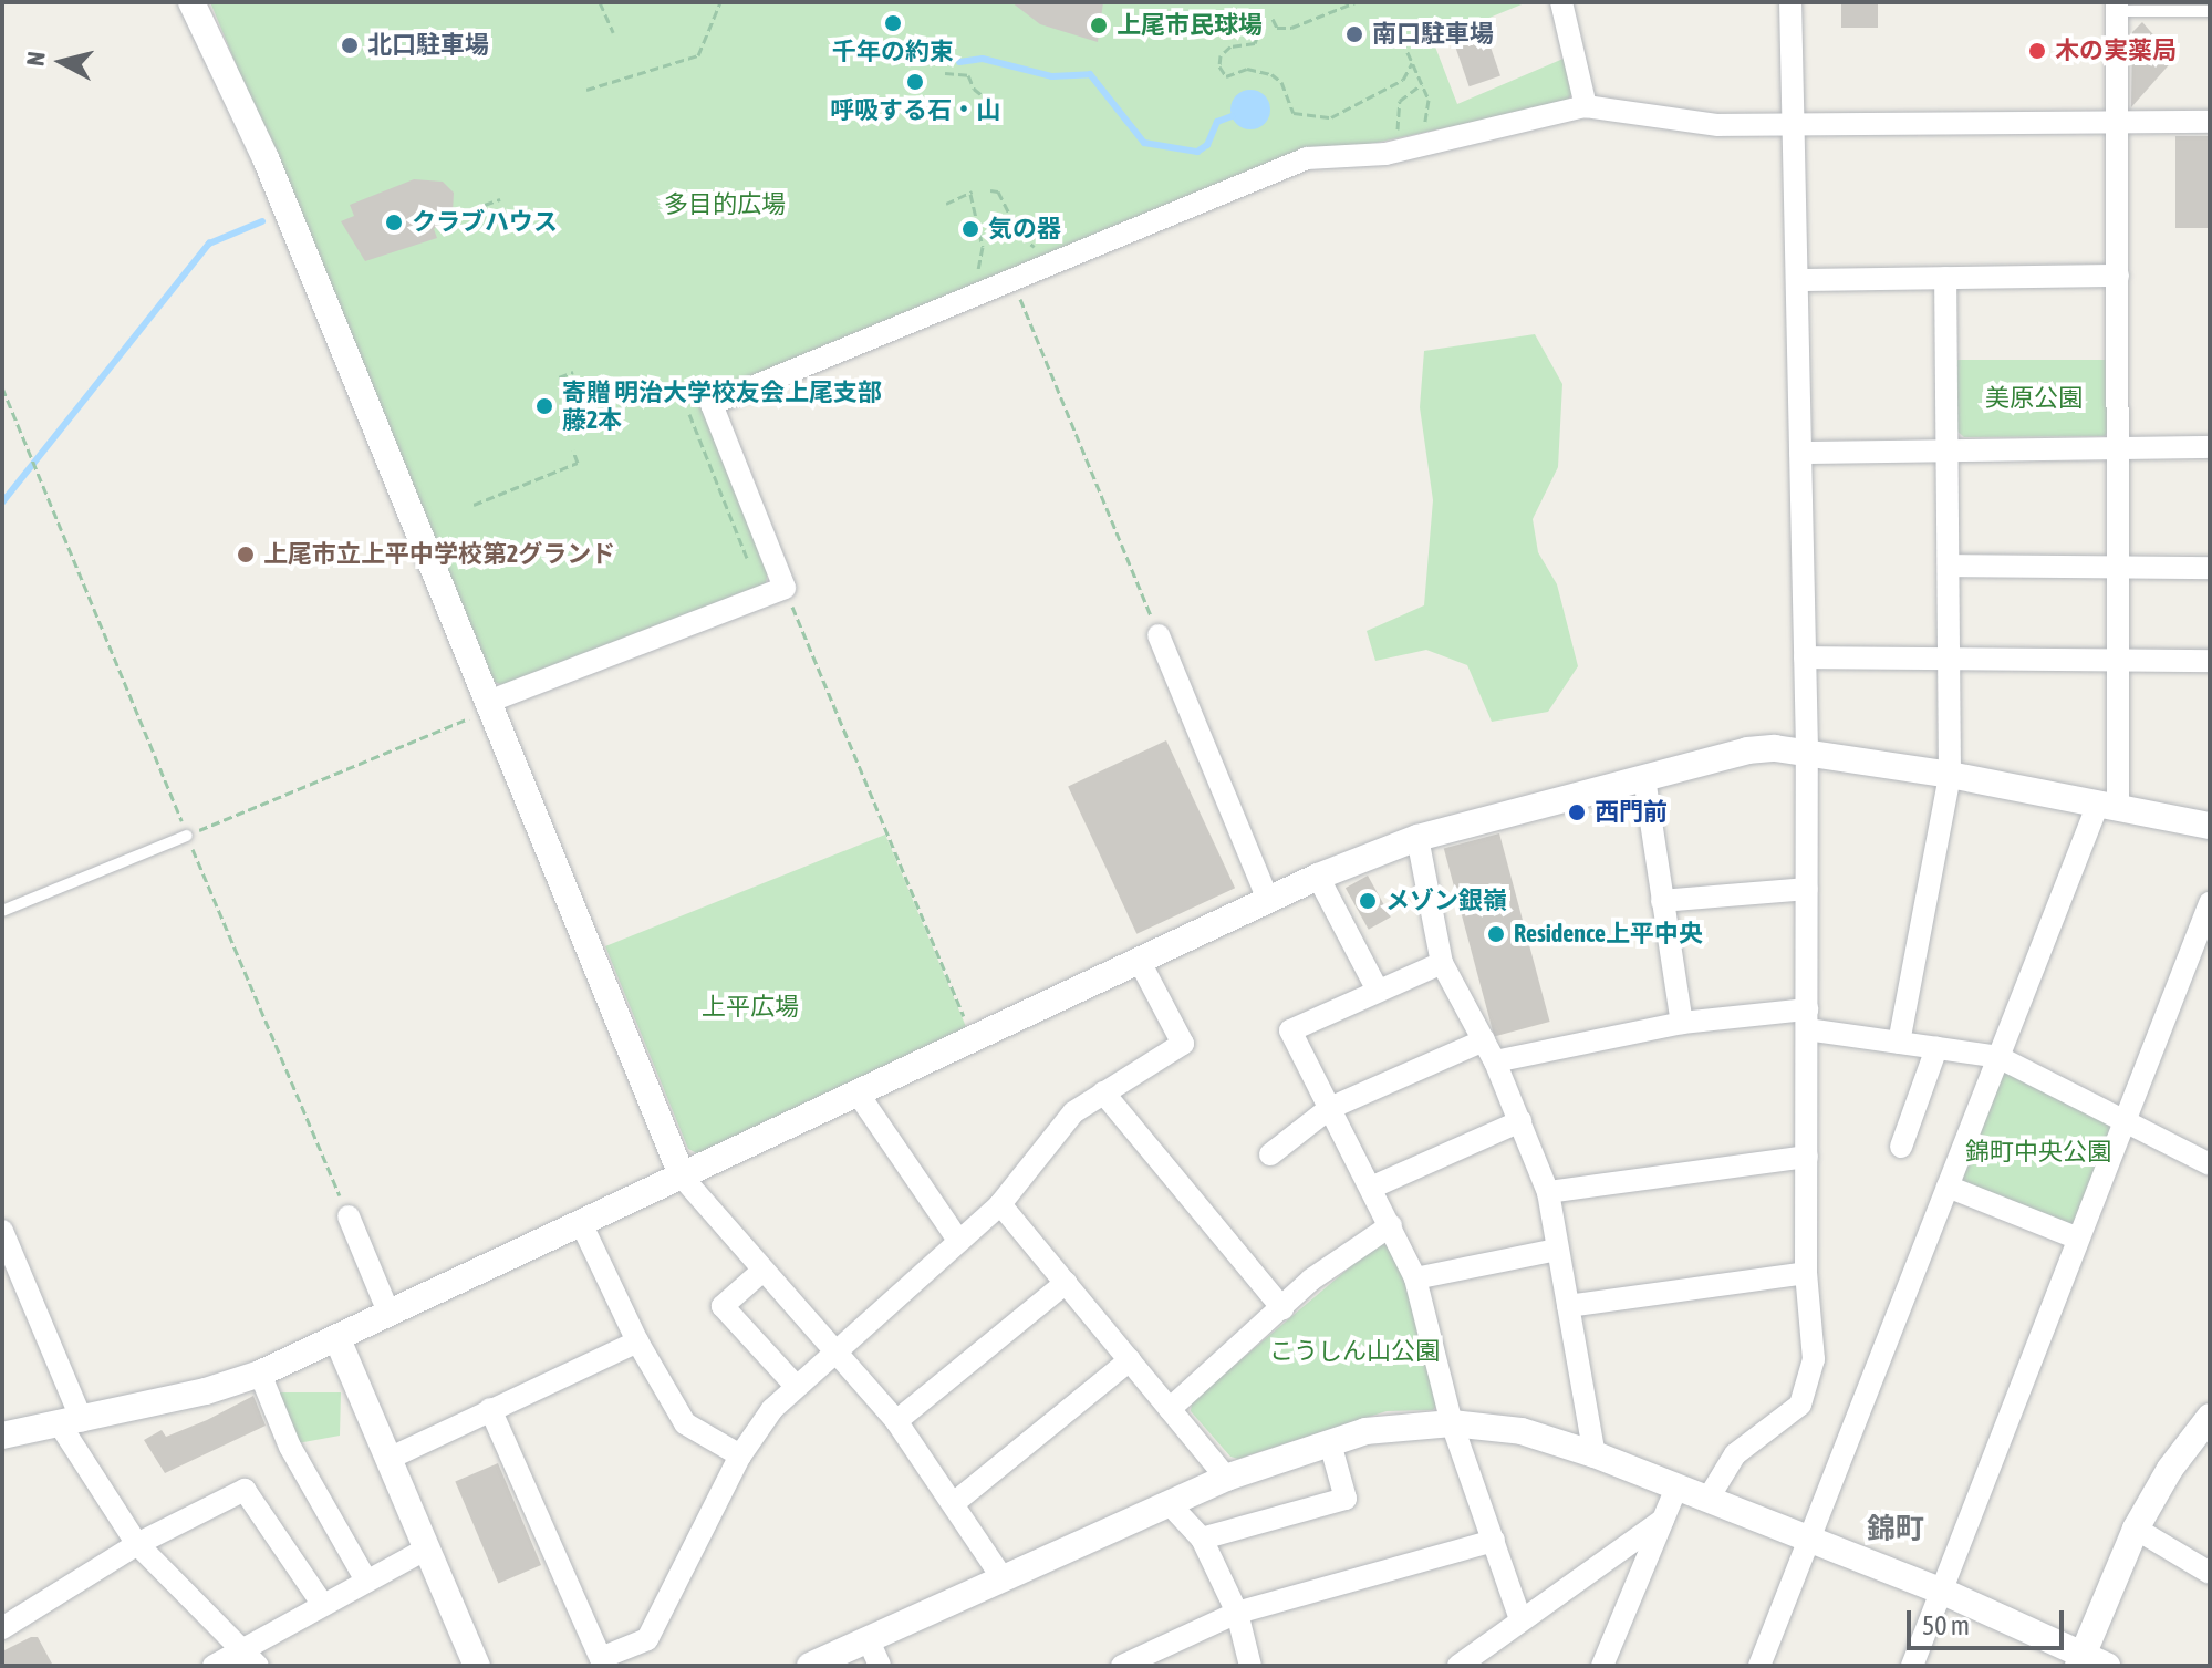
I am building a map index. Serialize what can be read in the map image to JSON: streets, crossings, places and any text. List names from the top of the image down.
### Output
{
  "districts": ["錦町"],
  "parks": [
    "多目的広場",
    "美原公園",
    "上平広場",
    "錦町中央公園",
    "こうしん山公園"
  ],
  "places": [
    "千年の約束",
    "上尾市民球場",
    "南口駐車場",
    "北口駐車場",
    "木の実薬局",
    "呼吸する石・山",
    "クラブハウス",
    "気の器",
    "寄贈 明治大学校友会上尾支部 藤2本",
    "上尾市立上平中学校第2グランド",
    "西門前",
    "メゾン銀嶺",
    "Residence上平中央"
  ],
  "scale_bar": "50 m",
  "north": "left"
}
